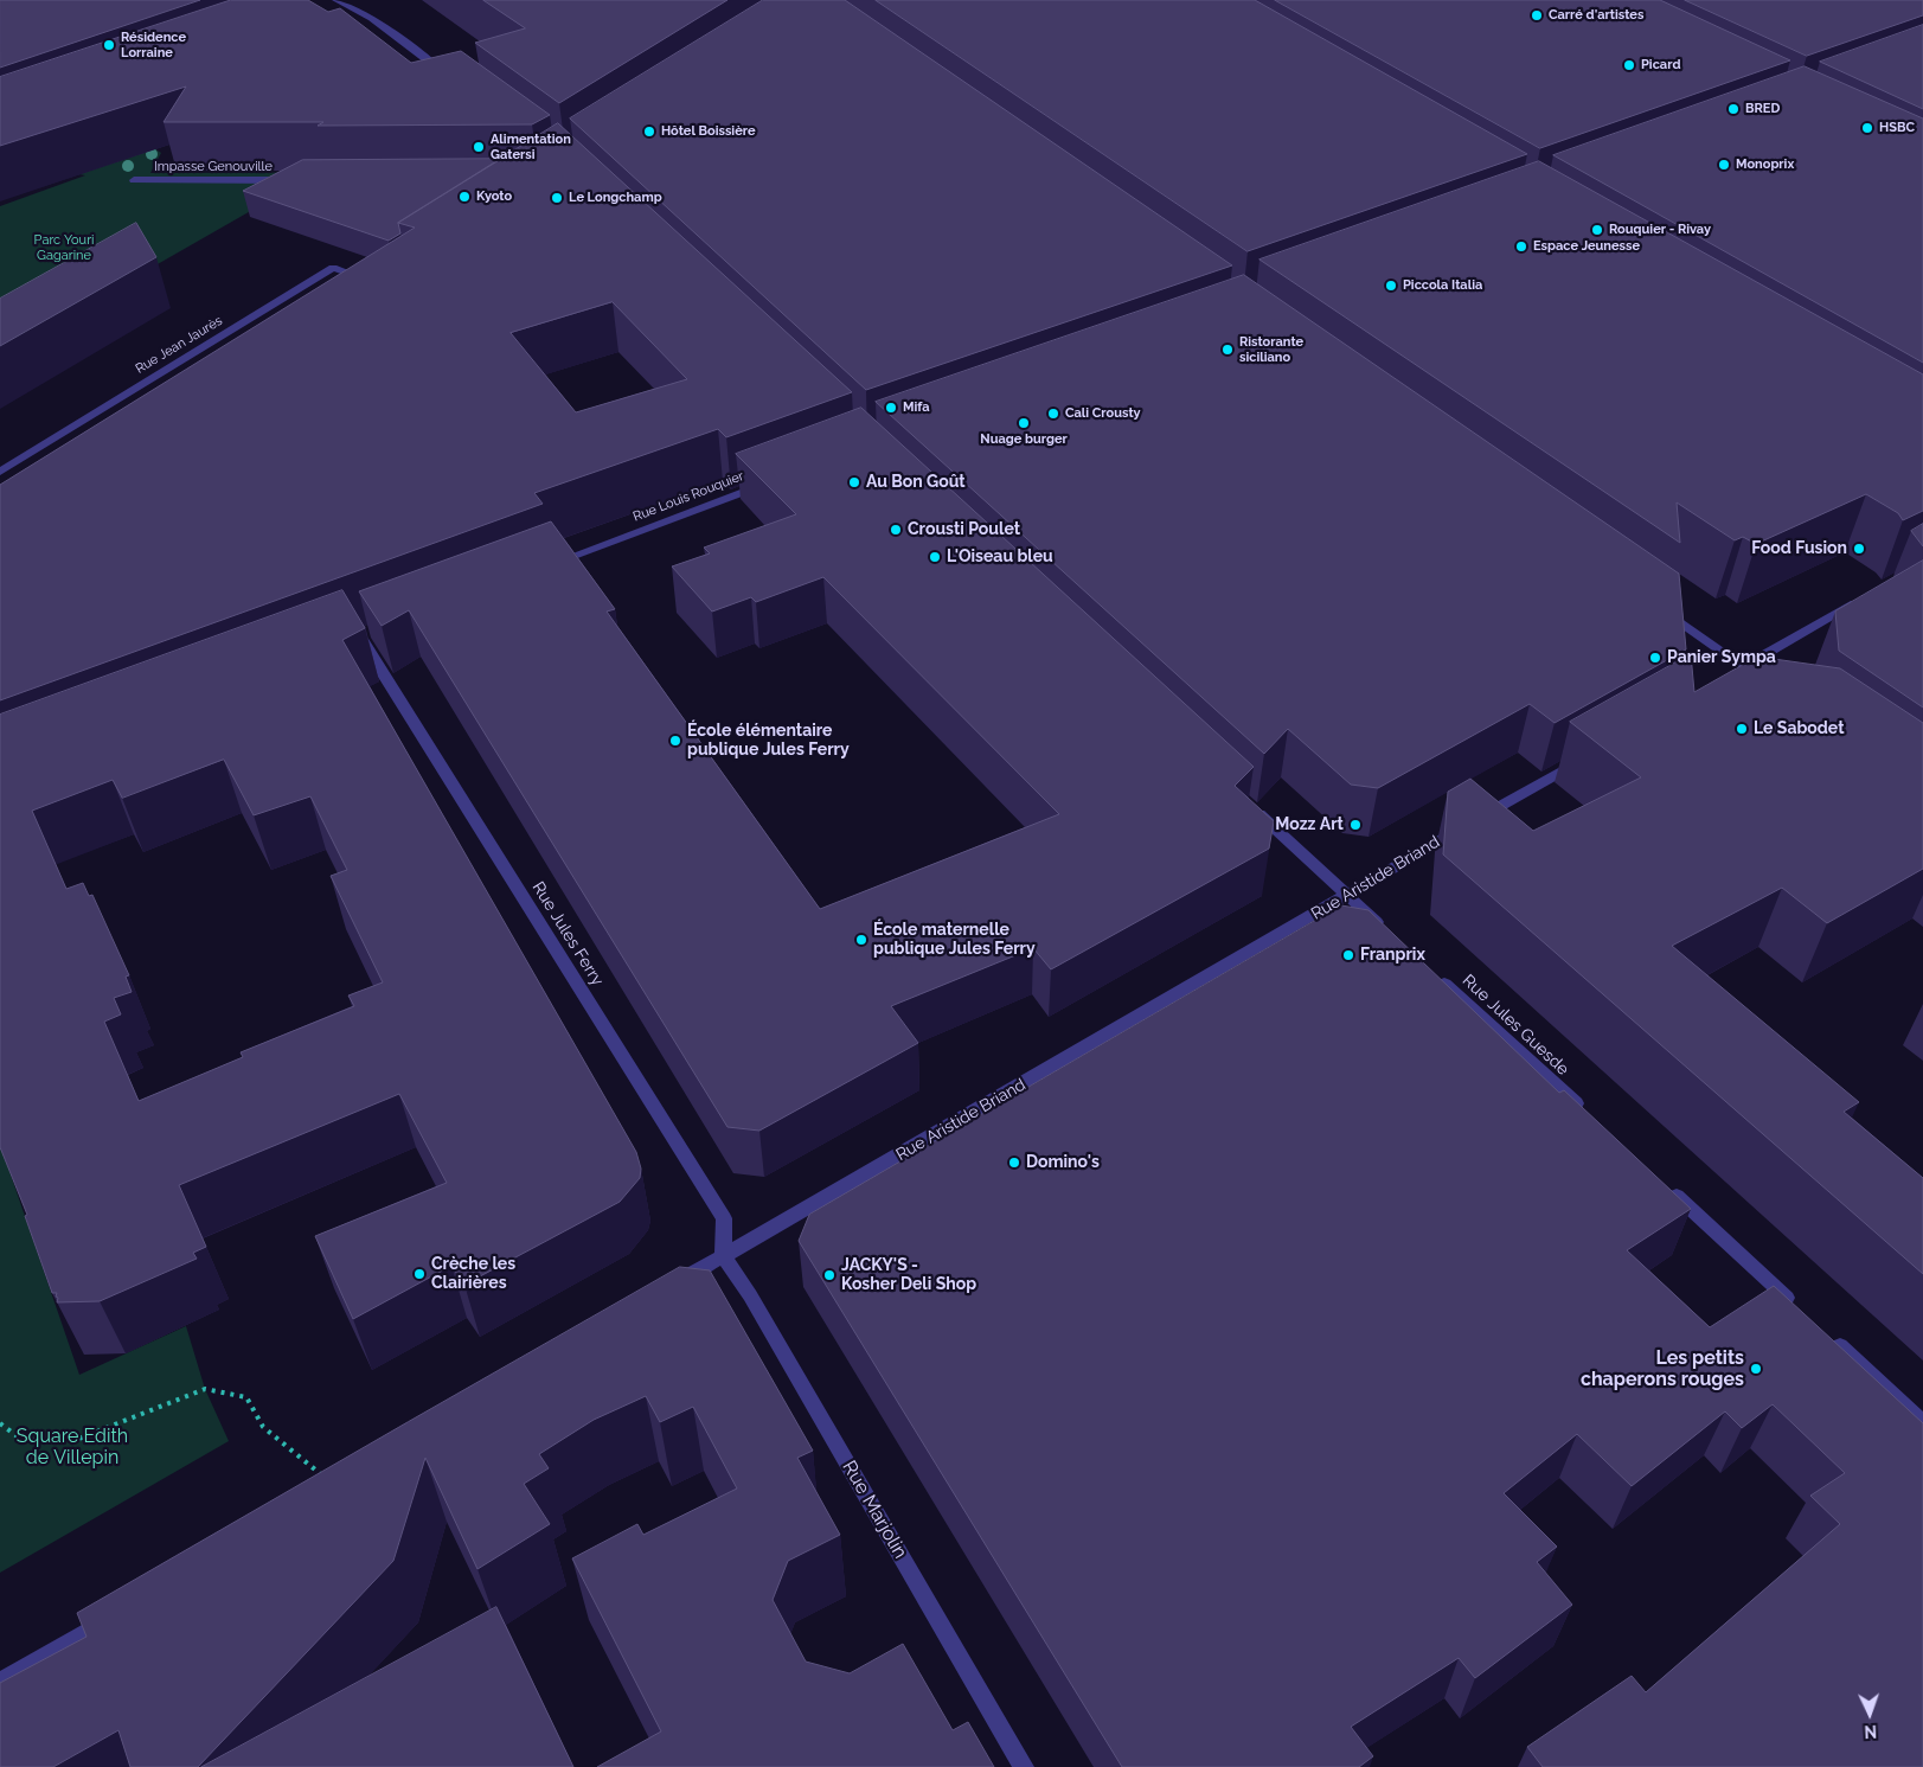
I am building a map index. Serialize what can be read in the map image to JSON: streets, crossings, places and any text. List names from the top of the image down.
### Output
{
  "streets": {
    "street": [
      "Impasse Genouville",
      "Rue Jean Jaurès",
      "Rue Louis Rouquier",
      "Rue Aristide Briand",
      "Rue Jules Ferry",
      "Rue Jules Guesde",
      "Rue Marjolin"
    ]
  },
  "crossings": [
    ["Rue Aristide Briand", "Rue Jules Ferry"],
    ["Rue Aristide Briand", "Rue Marjolin"],
    ["Rue Jules Ferry", "Rue Marjolin"]
  ],
  "parks": ["Parc Youri Gagarine", "Square Edith de Villepin"],
  "places": [
    "Carré d'artistes",
    "Résidence Lorraine",
    "Picard",
    "BRED",
    "HSBC",
    "Hôtel Boissière",
    "Alimentation Gatersi",
    "Monoprix",
    "Kyoto",
    "Le Longchamp",
    "Rouquier - Rivay",
    "Espace Jeunesse",
    "Piccola Italia",
    "Ristorante siciliano",
    "Mifa",
    "Cali Crousty",
    "Nuage burger",
    "Au Bon Goût",
    "Crousti Poulet",
    "Food Fusion",
    "L'Oiseau bleu",
    "Panier Sympa",
    "Le Sabodet",
    "École élémentaire publique Jules Ferry",
    "Mozz Art",
    "École maternelle publique Jules Ferry",
    "Franprix",
    "Domino's",
    "Crèche les Clairières",
    "JACKY'S - Kosher Deli Shop",
    "Les petits chaperons rouges"
  ],
  "north": "bottom"
}
